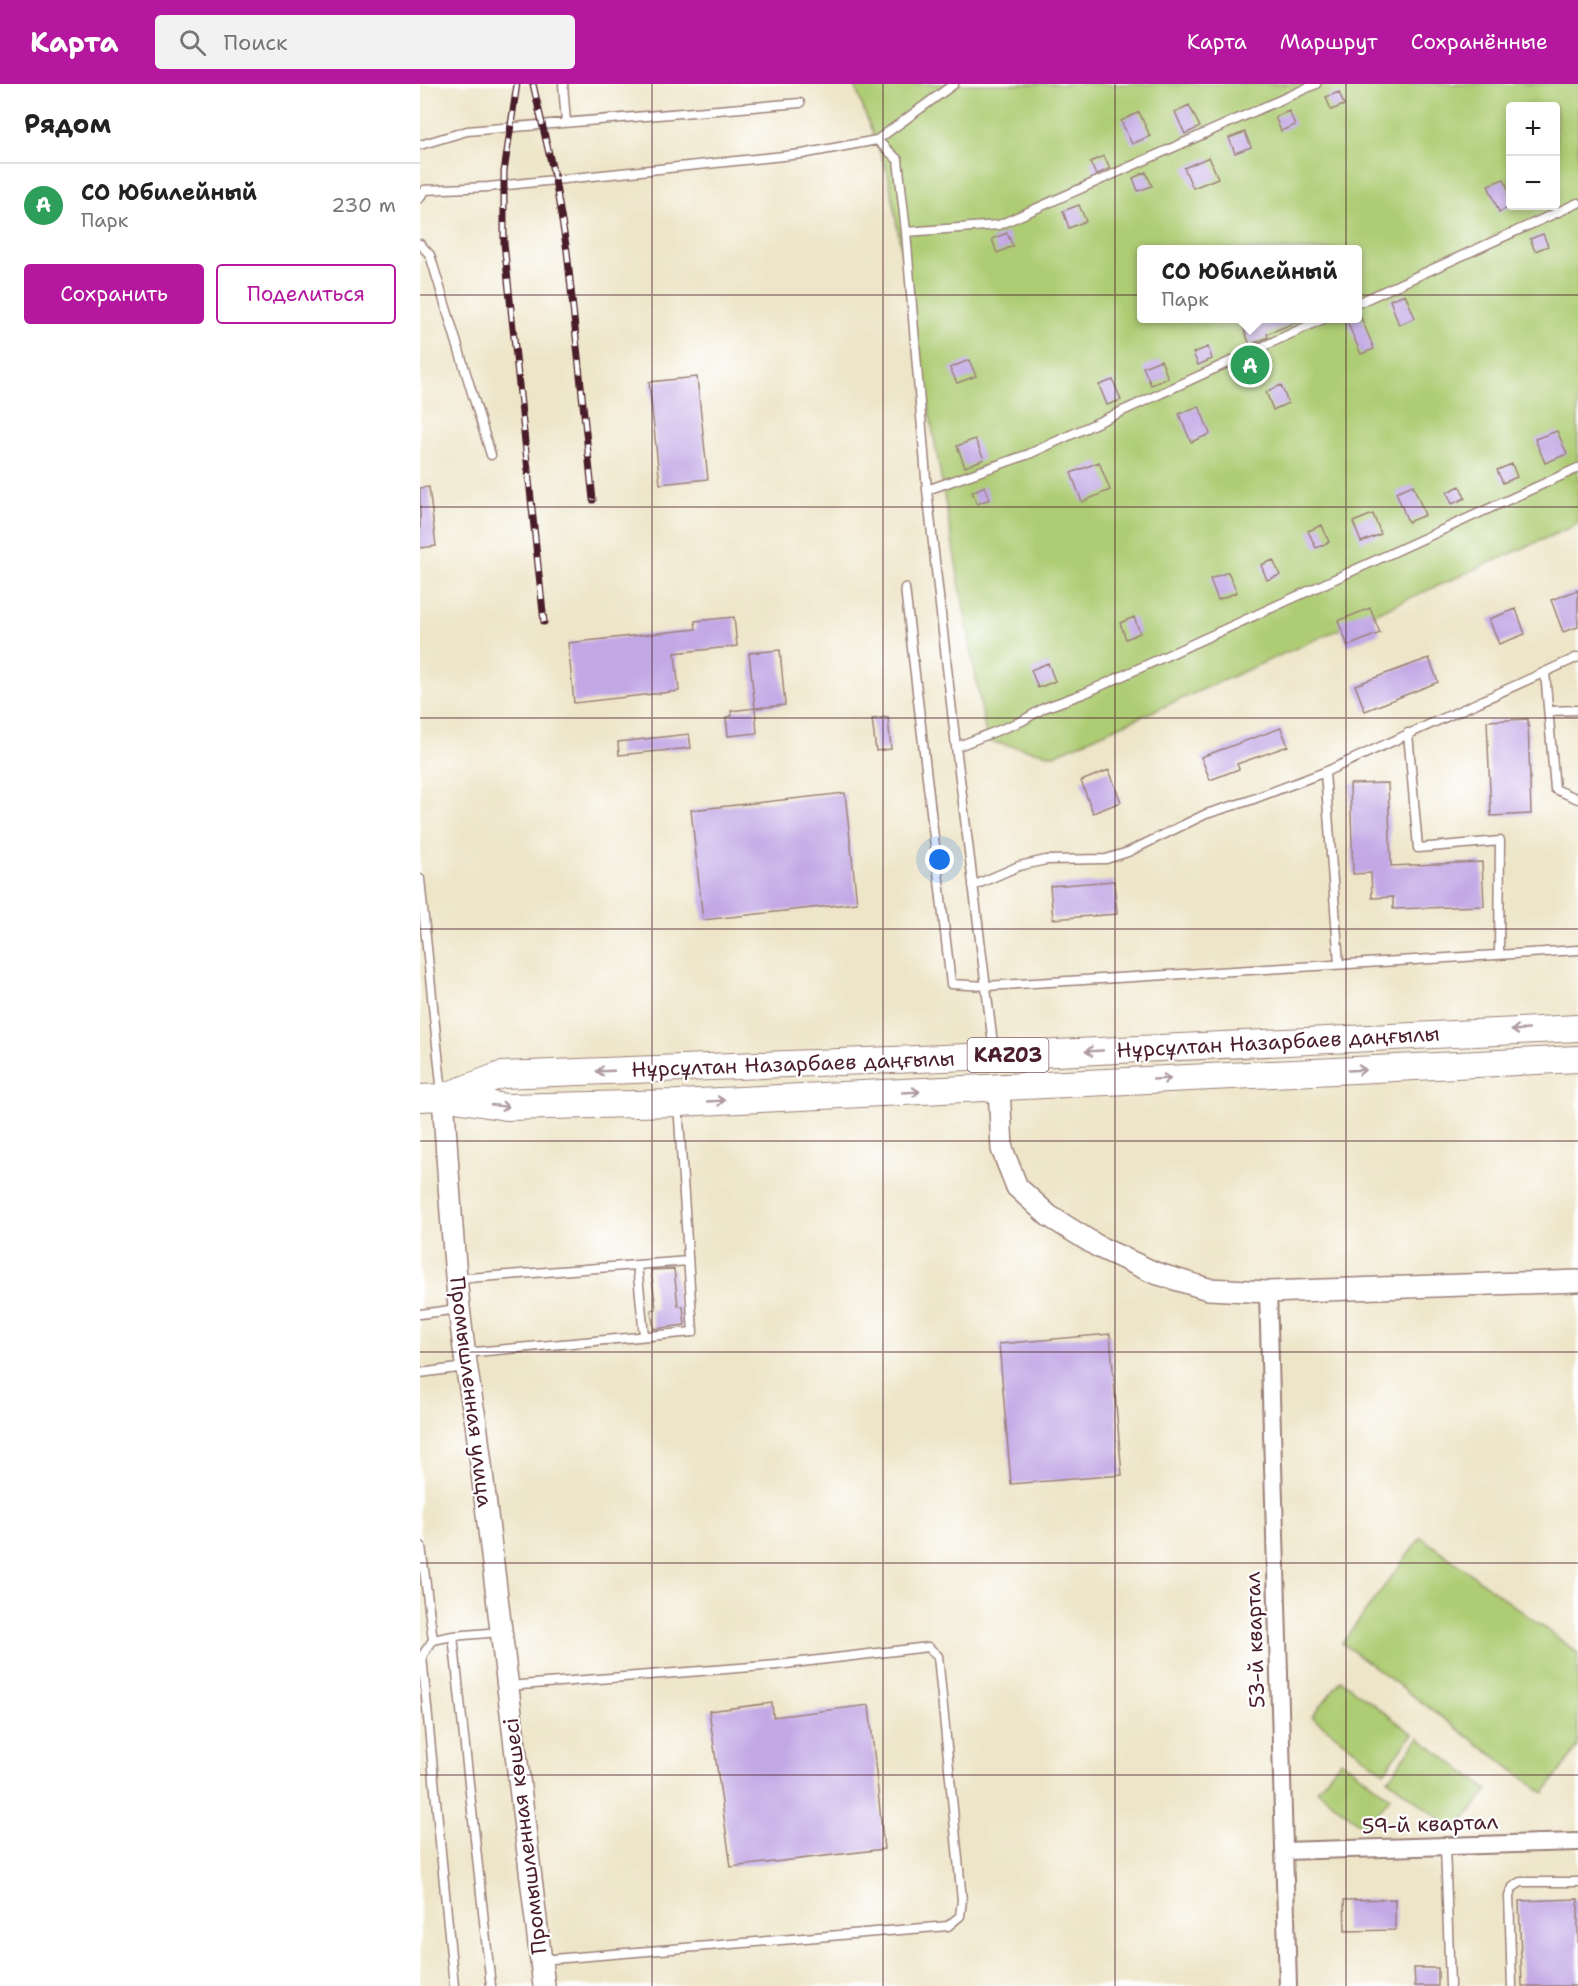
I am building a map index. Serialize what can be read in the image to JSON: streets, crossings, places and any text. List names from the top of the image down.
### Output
{
  "streets": {
    "main road": ["Нұрсұлтан Назарбаев даңғылы", "KАZ03"],
    "street": [
      "Промышленная улица",
      "53-й квартал",
      "59-й квартал",
      "Промышленная көшесі"
    ]
  },
  "crossings": [
    ["Нұрсұлтан Назарбаев даңғылы", "Промышленная улица"],
    ["Промышленная улица", "Промышленная көшесі"],
    ["53-й квартал", "59-й квартал"]
  ],
  "page": {
    "header": "Карта",
    "search": "Поиск",
    "nav": ["Карта", "Маршрут", "Сохранённые"],
    "heading": "Рядом",
    "map_buttons": ["+", "−"],
    "list": [
      {
        "mark": "A",
        "name": "СО Юбилейный",
        "note": "Парк",
        "value": "230 m"
      }
    ],
    "popup": ["СО Юбилейный", "Парк"],
    "buttons": ["Сохранить", "Поделиться"],
    "pins": "A"
  }
}
